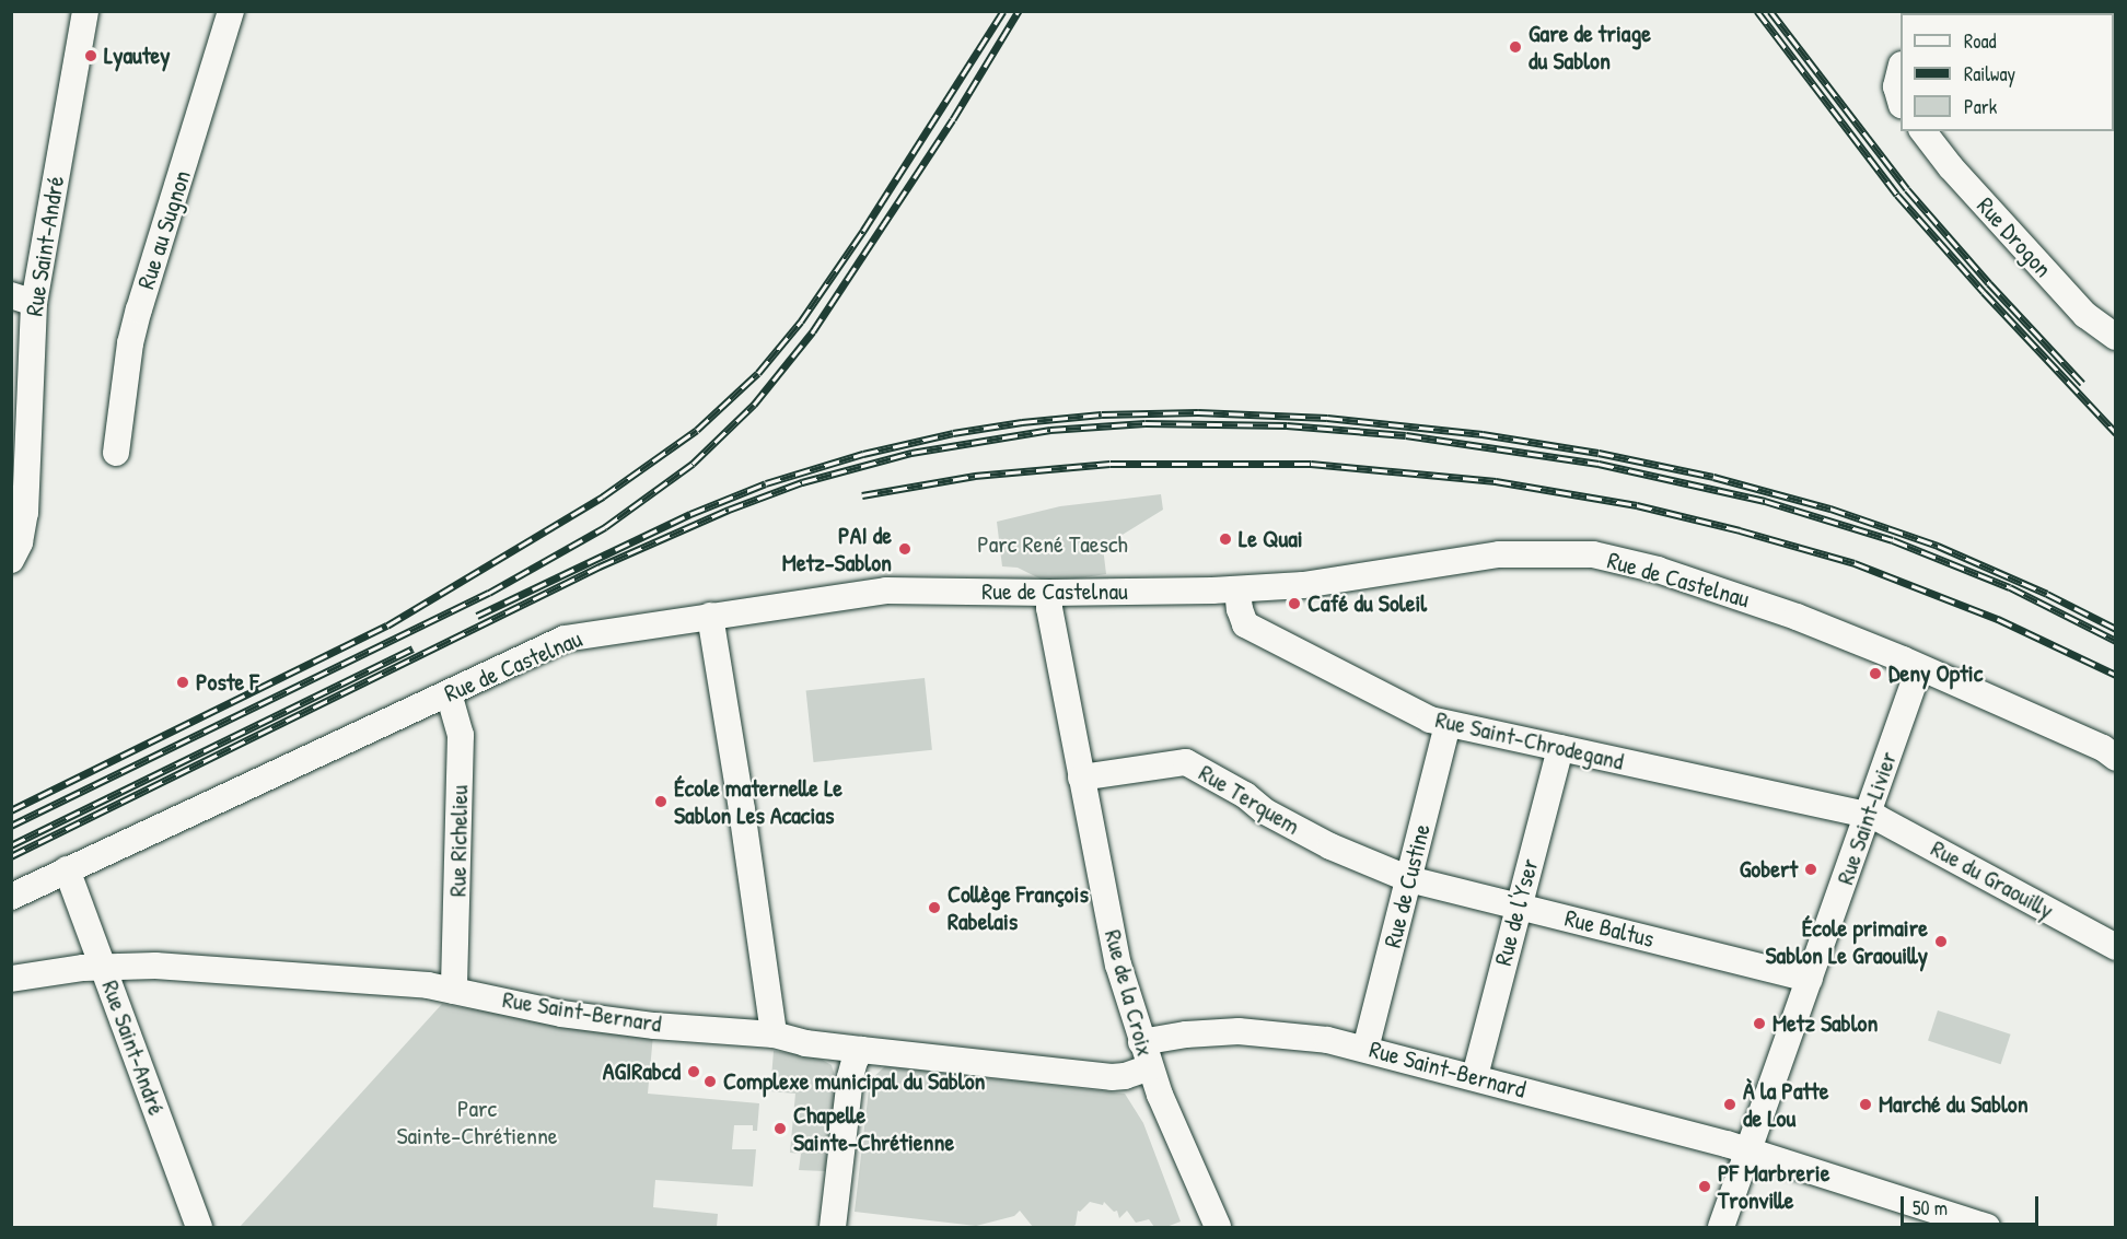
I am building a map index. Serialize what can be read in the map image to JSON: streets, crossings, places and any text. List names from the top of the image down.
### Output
{
  "streets": {
    "street": [
      "Rue au Sugnon",
      "Rue Drogon",
      "Rue Saint-André",
      "Rue de Castelnau",
      "Rue Saint-Chrodegand",
      "Rue Terquem",
      "Rue Saint-Livier",
      "Rue Richelieu",
      "Rue du Graouilly",
      "Rue de Custine",
      "Rue de l'Yser",
      "Rue Baltus",
      "Rue de la Croix",
      "Rue Saint-Bernard"
    ]
  },
  "crossings": [
    ["Rue Saint-André", "Rue de Castelnau"],
    ["Rue Saint-André", "Rue Saint-Bernard"],
    ["Rue de Castelnau", "Rue Saint-Chrodegand"],
    ["Rue de Castelnau", "Rue Saint-Livier"],
    ["Rue de Castelnau", "Rue Richelieu"],
    ["Rue de Castelnau", "Rue de la Croix"],
    ["Rue Saint-Chrodegand", "Rue Saint-Livier"],
    ["Rue Saint-Chrodegand", "Rue du Graouilly"],
    ["Rue Saint-Chrodegand", "Rue de Custine"],
    ["Rue Saint-Chrodegand", "Rue de l'Yser"],
    ["Rue Terquem", "Rue de Custine"],
    ["Rue Terquem", "Rue Baltus"],
    ["Rue Terquem", "Rue de la Croix"],
    ["Rue Saint-Livier", "Rue du Graouilly"],
    ["Rue Saint-Livier", "Rue Baltus"],
    ["Rue Saint-Livier", "Rue Saint-Bernard"],
    ["Rue Richelieu", "Rue Saint-Bernard"],
    ["Rue de Custine", "Rue Baltus"],
    ["Rue de Custine", "Rue Saint-Bernard"],
    ["Rue de l'Yser", "Rue Baltus"],
    ["Rue de l'Yser", "Rue Saint-Bernard"],
    ["Rue de la Croix", "Rue Saint-Bernard"]
  ],
  "parks": ["Parc René Taesch", "Parc Sainte-Chrétienne"],
  "places": [
    "Gare de triage du Sablon",
    "Lyautey",
    "Le Quai",
    "PAI de Metz-Sablon",
    "Café du Soleil",
    "Deny Optic",
    "Poste F",
    "École maternelle Le Sablon Les Acacias",
    "Gobert",
    "Collège François Rabelais",
    "École primaire Sablon Le Graouilly",
    "Metz Sablon",
    "AGIRabcd",
    "Complexe municipal du Sablon",
    "À la Patte de Lou",
    "Marché du Sablon",
    "Chapelle Sainte-Chrétienne",
    "PF Marbrerie Tronville"
  ],
  "legend": ["Road", "Railway", "Park"],
  "scale_bar": "50 m"
}
